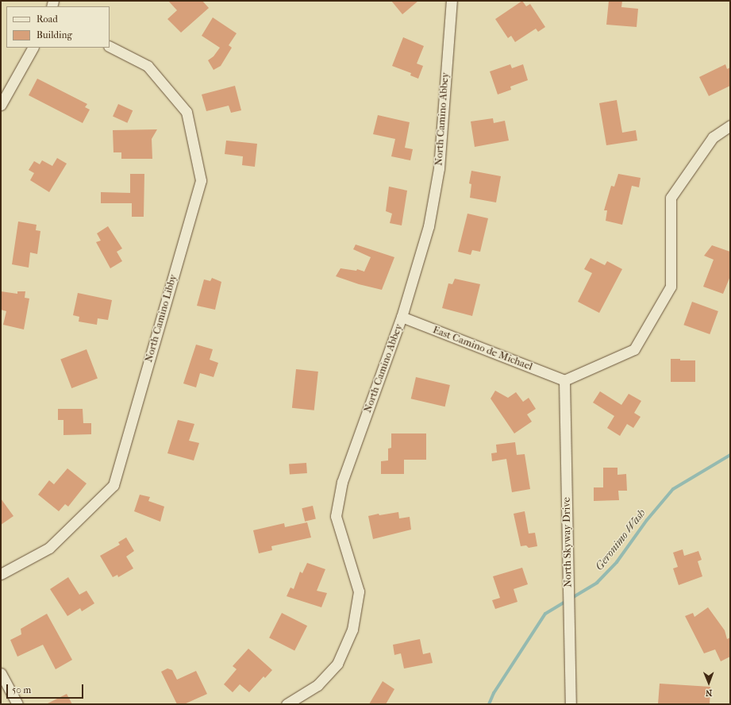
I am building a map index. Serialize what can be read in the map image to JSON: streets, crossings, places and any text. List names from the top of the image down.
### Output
{
  "streets": {
    "street": [
      "North Camino Abbey",
      "North Camino Libby",
      "East Camino de Michael",
      "North Skyway Drive"
    ]
  },
  "crossings": [
    ["North Camino Abbey", "East Camino de Michael"],
    ["East Camino de Michael", "North Skyway Drive"]
  ],
  "water": ["Geronimo Wash"],
  "legend": ["Road", "Building"],
  "scale_bar": "50 m",
  "north": "bottom"
}
